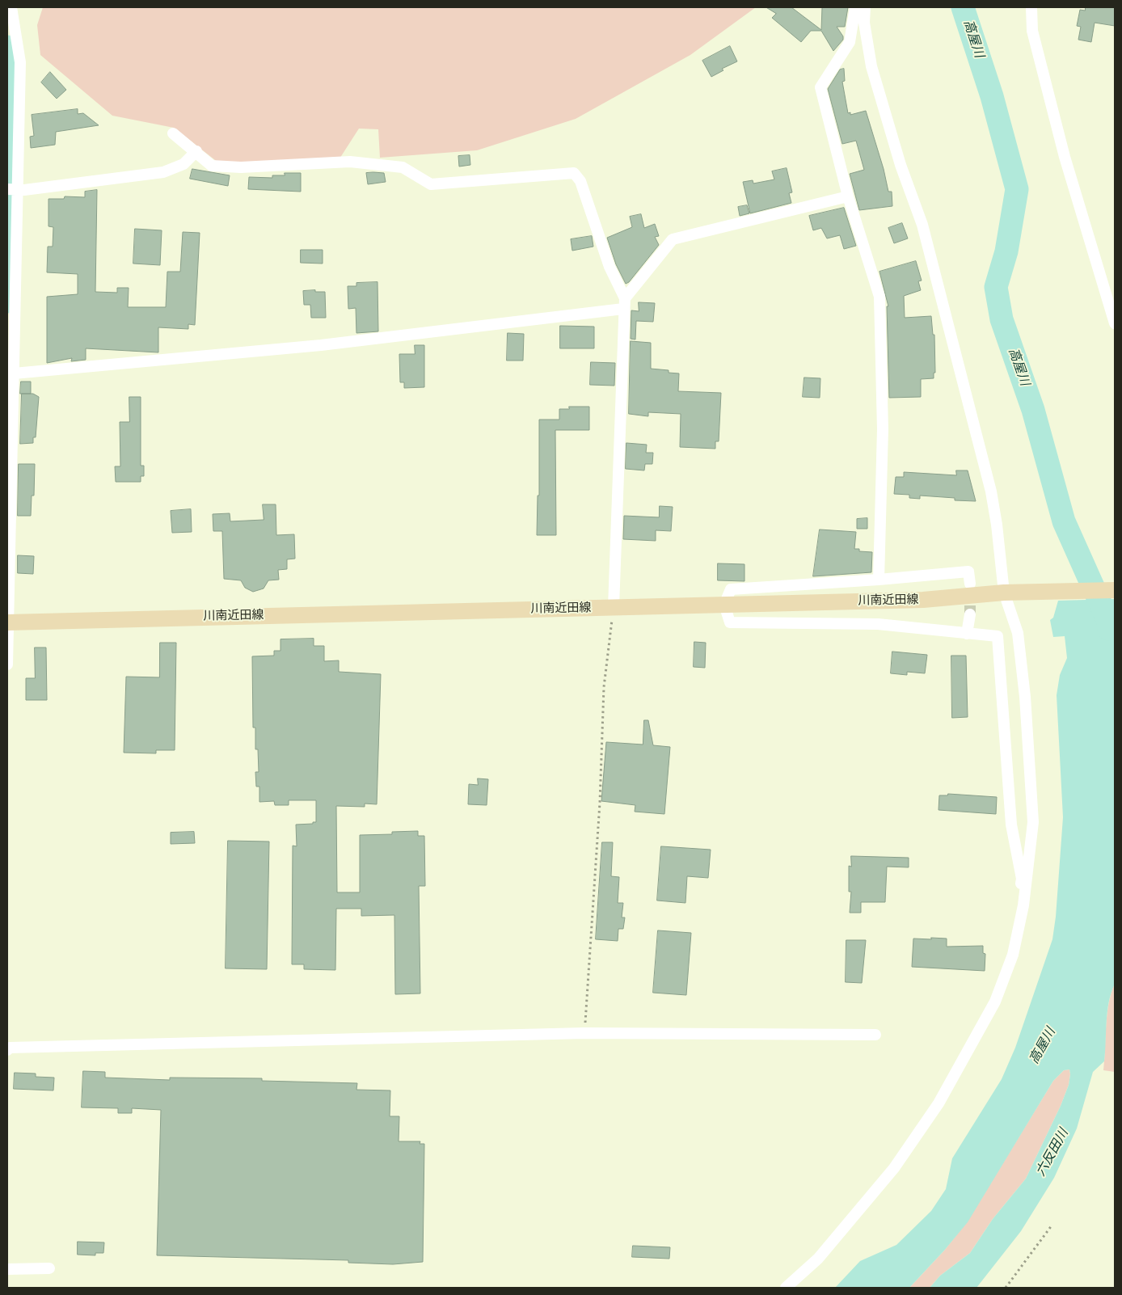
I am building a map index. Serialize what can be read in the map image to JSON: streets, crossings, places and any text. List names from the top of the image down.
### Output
{
  "streets": {
    "main road": ["川南近田線"]
  },
  "water": ["高屋川", "六反田川"]
}
